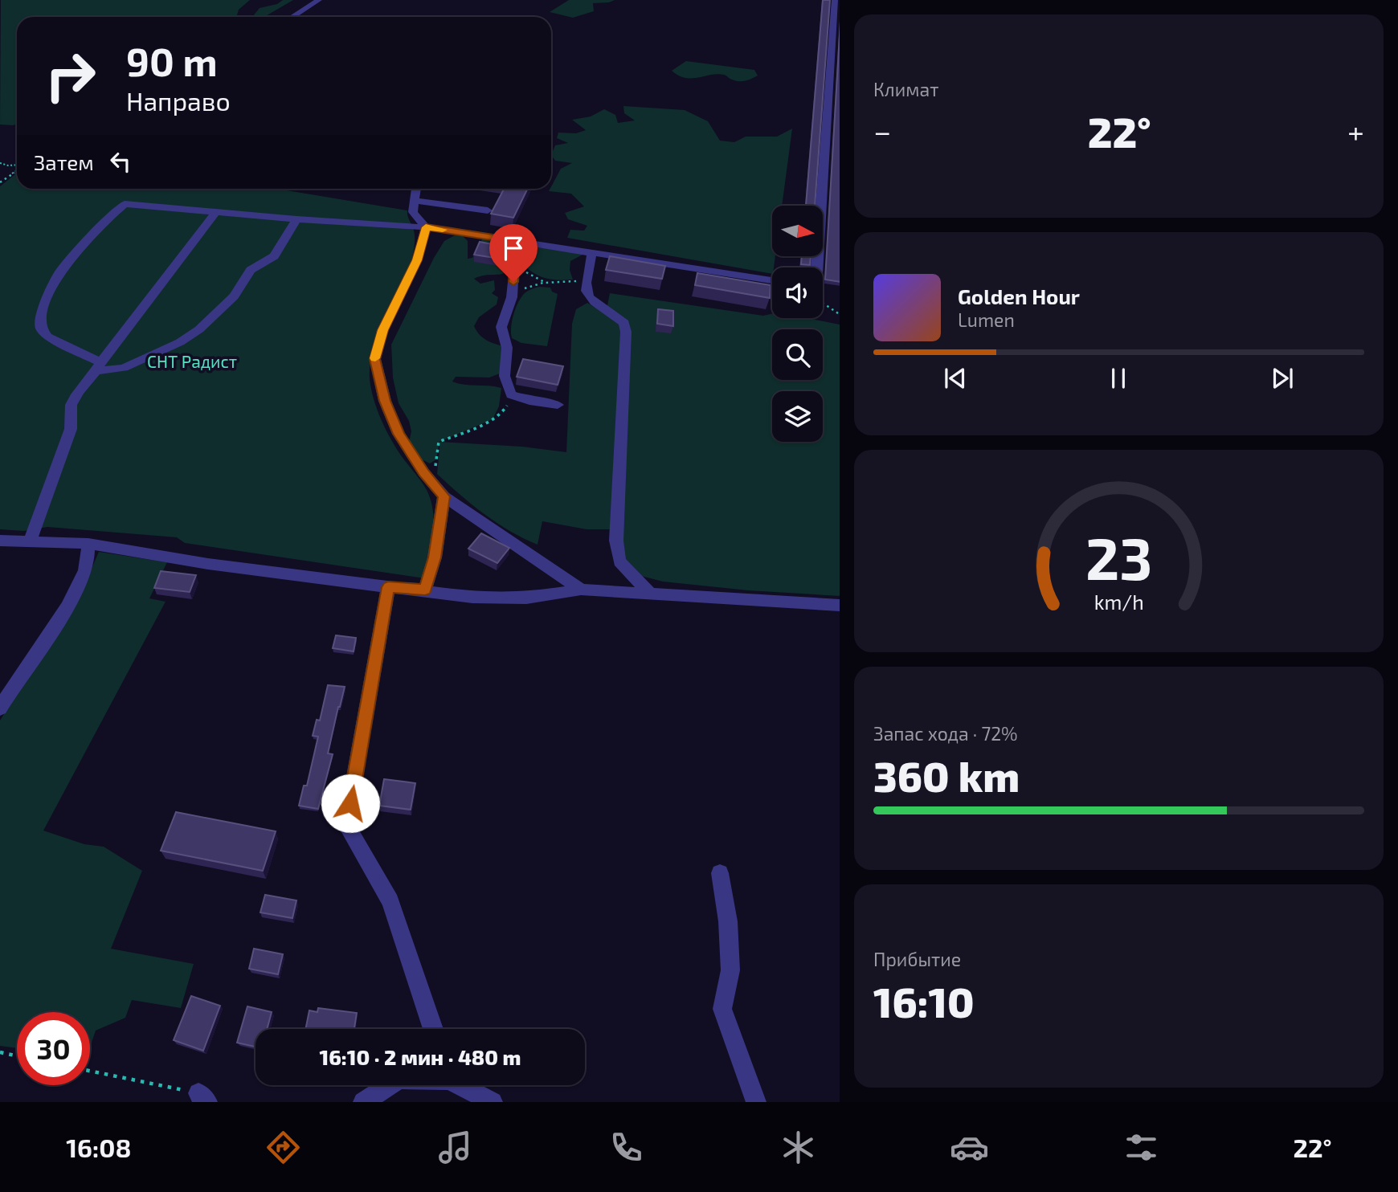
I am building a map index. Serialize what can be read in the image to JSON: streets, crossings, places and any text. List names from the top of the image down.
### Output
{
  "parks": ["СНТ Радист"],
  "north": "right",
  "page": {
    "tile": [
      "Климат",
      ["Запас хода · 72%", "360 km"],
      ["Прибытие", "16:10"]
    ],
    "turn": ["90 m", "Направо"],
    "heat": ["−", "22°", "+"],
    "then": "Затем",
    "song": ["Golden Hour", "Lumen"],
    "limit": "30",
    "trip": "16:10 · 2 мин · 480 m",
    "tabs": ["16:08", "22°"],
    "gauge": ["23", "km/h"]
  }
}
